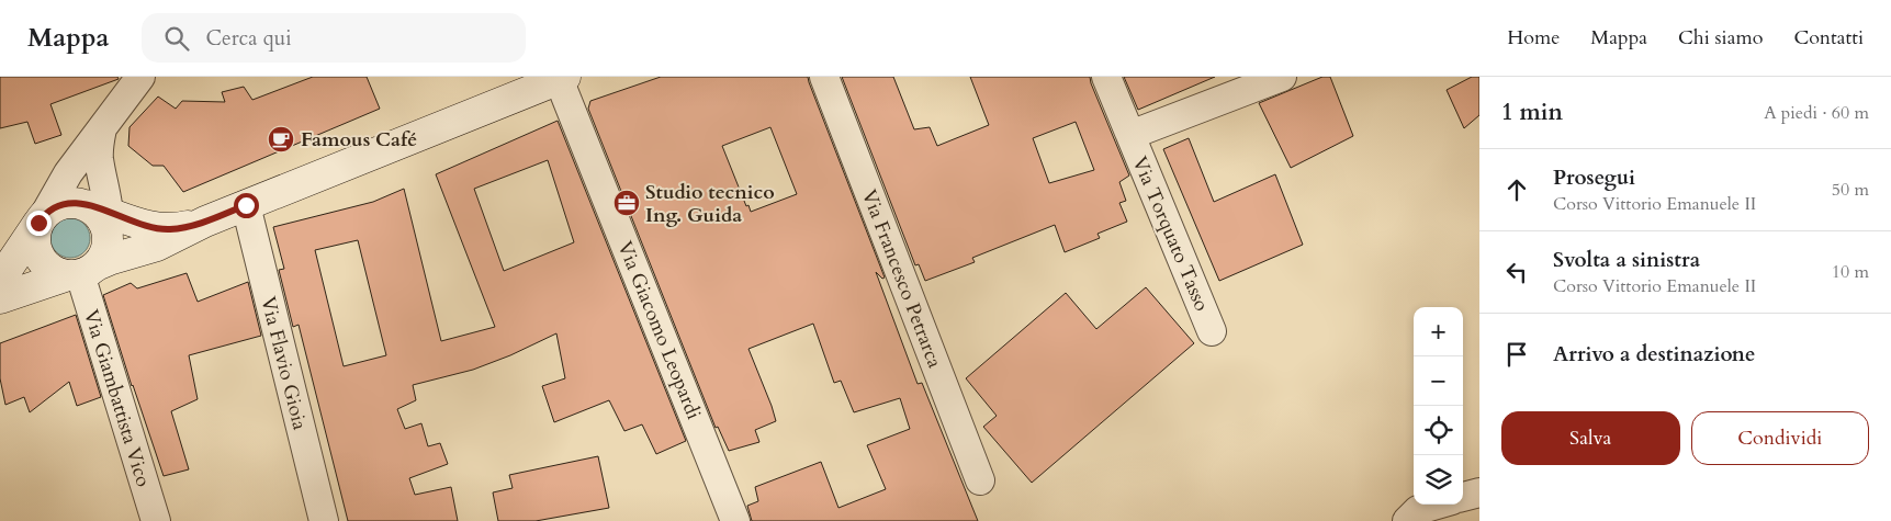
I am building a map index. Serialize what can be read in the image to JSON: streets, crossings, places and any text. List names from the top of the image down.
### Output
{
  "streets": {
    "street": [
      "Via Torquato Tasso",
      "Via Francesco Petrarca",
      "Via Giacomo Leopardi",
      "Via Flavio Gioia",
      "Via Giambattista Vico"
    ]
  },
  "places": {
    "cafe": ["Famous Café"],
    "office": ["Studio tecnico Ing. Guida"]
  },
  "page": {
    "header": "Mappa",
    "search": "Cerca qui",
    "nav": [
      "Home",
      "Mappa",
      "Chi siamo",
      "Contatti"
    ],
    "heading": ["1 min", "A piedi · 60 m"],
    "list": [
      ["Prosegui", "Corso Vittorio Emanuele II", "50 m"],
      ["Svolta a sinistra", "Corso Vittorio Emanuele II", "10 m"],
      "Arrivo a destinazione"
    ],
    "map_buttons": ["+", "−"],
    "buttons": ["Salva", "Condividi"]
  }
}
